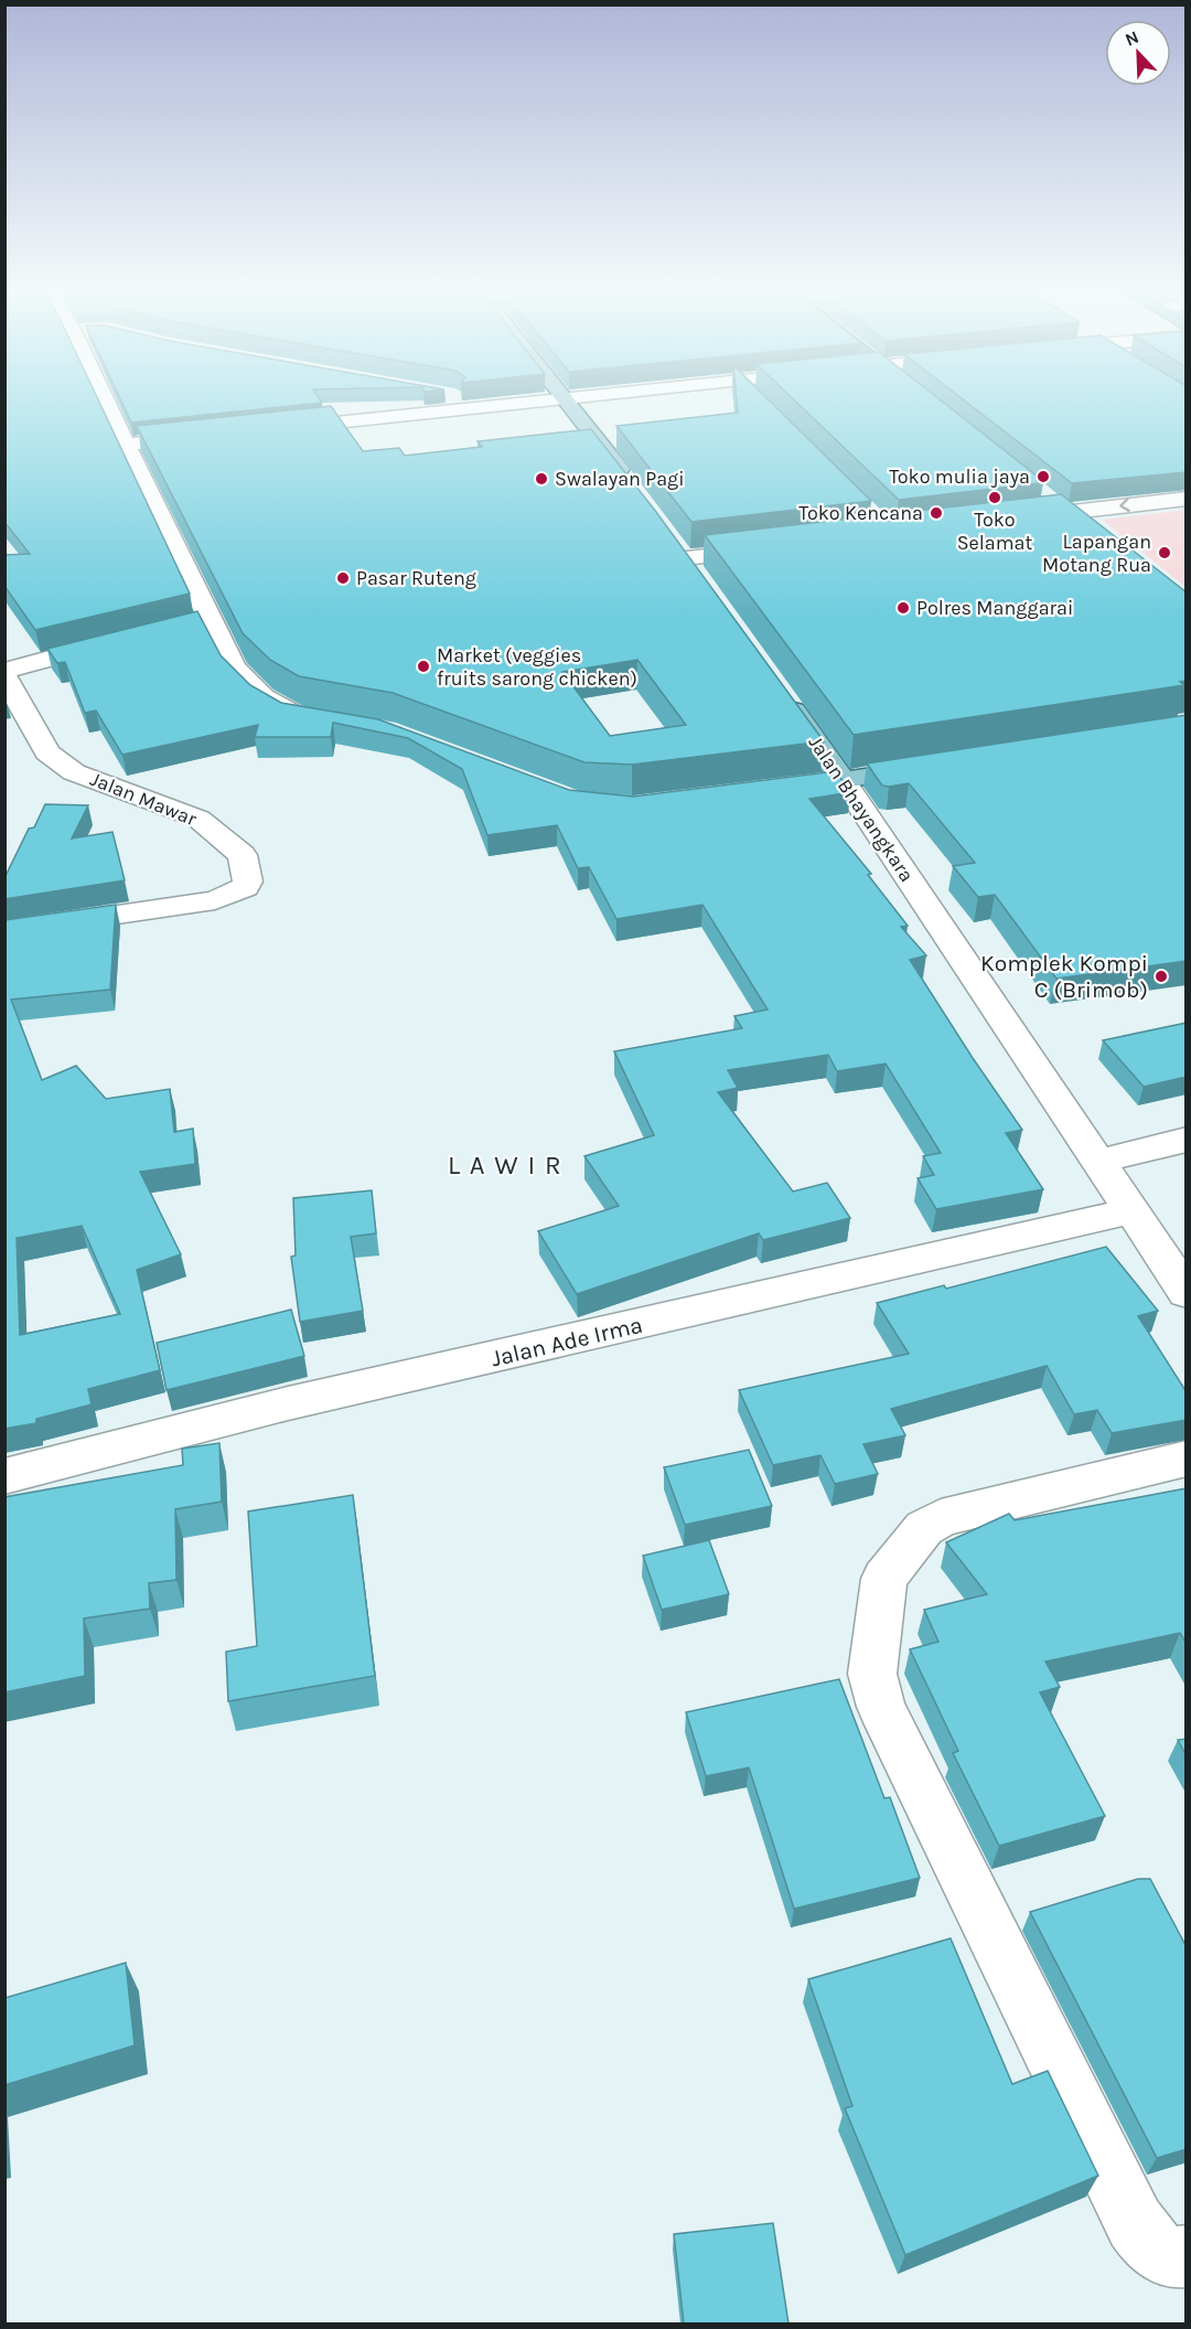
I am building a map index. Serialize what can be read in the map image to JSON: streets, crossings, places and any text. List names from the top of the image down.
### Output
{
  "streets": {
    "main road": ["Jalan Bhayangkara"],
    "street": ["Jalan Mawar", "Jalan Ade Irma"]
  },
  "crossings": [
    ["Jalan Bhayangkara", "Jalan Ade Irma"]
  ],
  "districts": ["L A W I R"],
  "places": [
    "Toko mulia jaya",
    "Swalayan Pagi",
    "Toko Selamat",
    "Toko Kencana",
    "Lapangan Motang Rua",
    "Pasar Ruteng",
    "Polres Manggarai",
    "Market (veggies fruits sarong chicken)",
    "Komplek Kompi C (Brimob)"
  ],
  "north": "top left"
}
